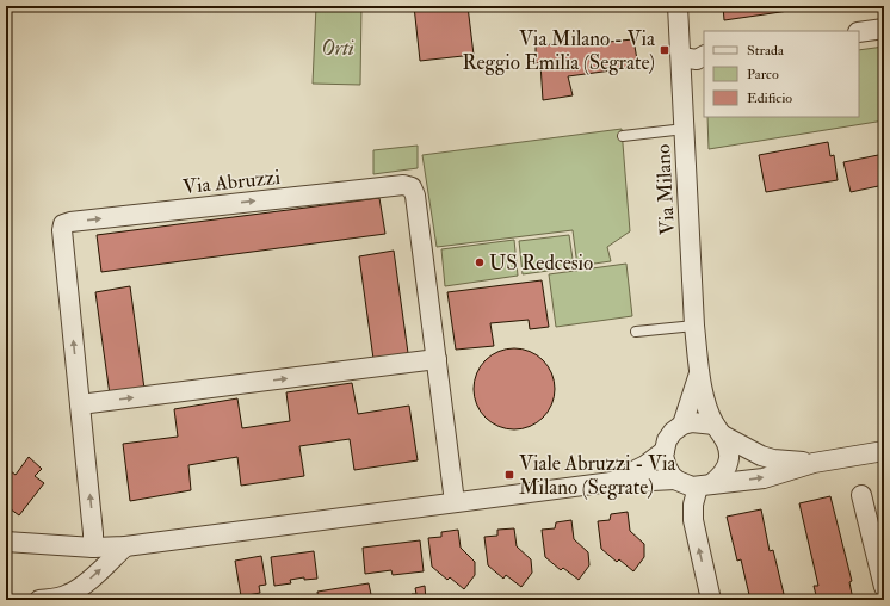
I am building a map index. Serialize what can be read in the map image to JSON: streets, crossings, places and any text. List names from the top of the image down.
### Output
{
  "streets": {
    "street": ["Via Abruzzi", "Via Milano"]
  },
  "parks": ["Orti"],
  "places": {
    "transit": ["Via Milano - Via Reggio Emilia (Segrate)", "Viale Abruzzi - Via Milano (Segrate)"],
    "other": ["US Redcesio"]
  },
  "legend": ["Strada", "Parco", "Edificio"]
}
